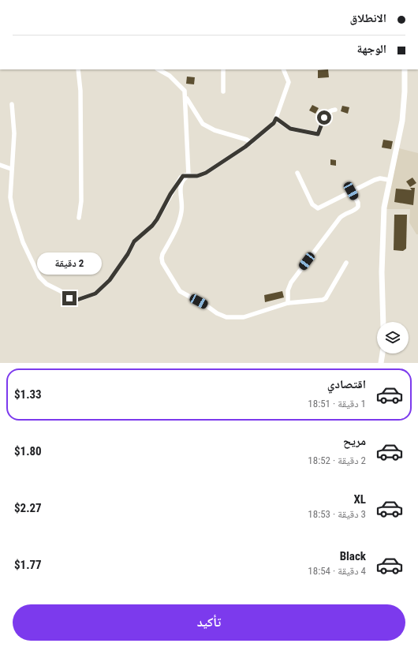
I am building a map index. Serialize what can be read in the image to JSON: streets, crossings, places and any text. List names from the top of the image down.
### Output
{
  "page": {
    "banner": ["الانطلاق", "الوجهة"],
    "bubble": "2 دقيقة",
    "list": [
      {
        "name": "اقتصادي",
        "note": "1 دقيقة · 18:51",
        "value": "$1.33"
      },
      {
        "name": "مريح",
        "note": "2 دقيقة · 18:52",
        "value": "$1.80"
      },
      {
        "name": "XL",
        "note": "3 دقيقة · 18:53",
        "value": "$2.27"
      },
      {
        "name": "Black",
        "note": "4 دقيقة · 18:54",
        "value": "$1.77"
      }
    ],
    "buttons": "تأكيد"
  }
}
